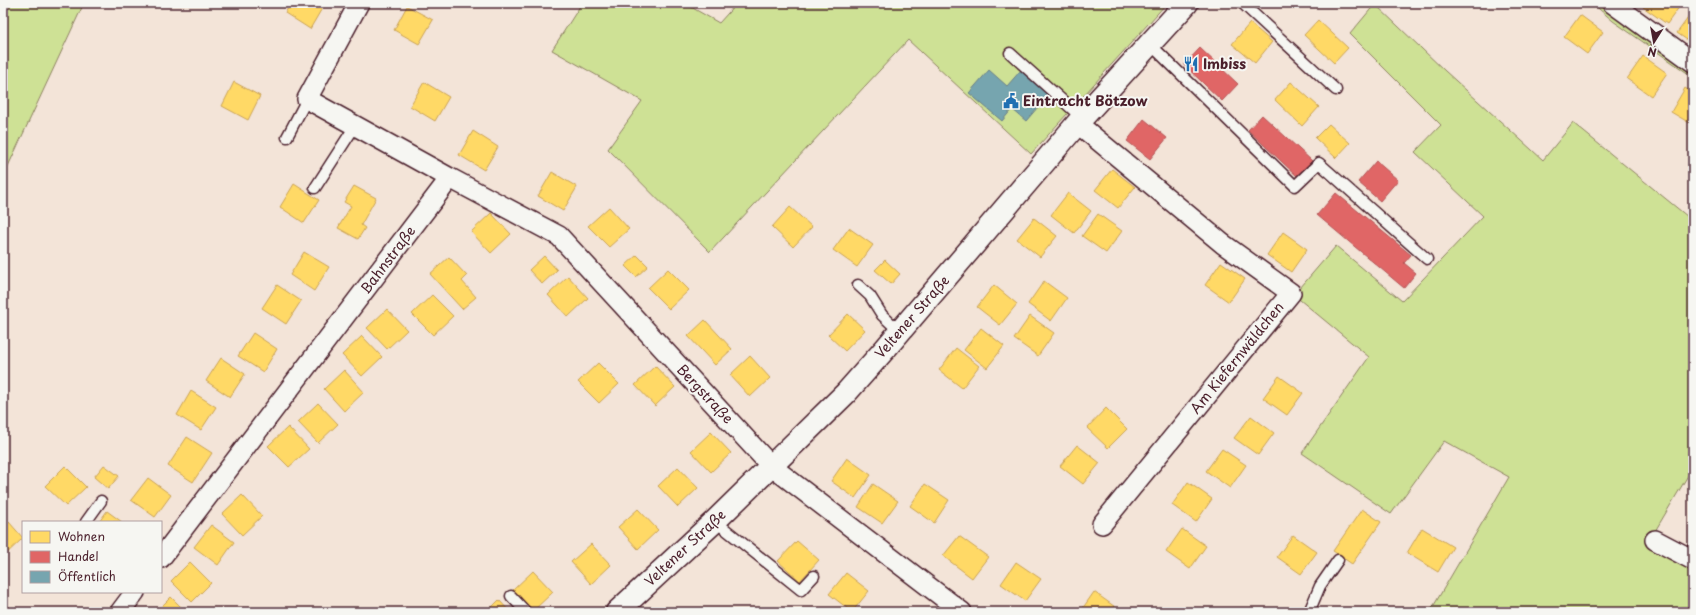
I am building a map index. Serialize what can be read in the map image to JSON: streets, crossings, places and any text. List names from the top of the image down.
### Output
{
  "streets": {
    "main road": ["Veltener Straße"],
    "street": ["Bahnstraße", "Am Kiefernwäldchen", "Bergstraße"]
  },
  "crossings": [
    ["Bahnstraße", "Bergstraße"],
    ["Veltener Straße", "Am Kiefernwäldchen"],
    ["Veltener Straße", "Bergstraße"]
  ],
  "places": {
    "restaurant": ["Imbiss"],
    "public building": ["Eintracht Bötzow"]
  },
  "legend": ["Wohnen", "Handel", "Öffentlich"],
  "north": "bottom"
}
